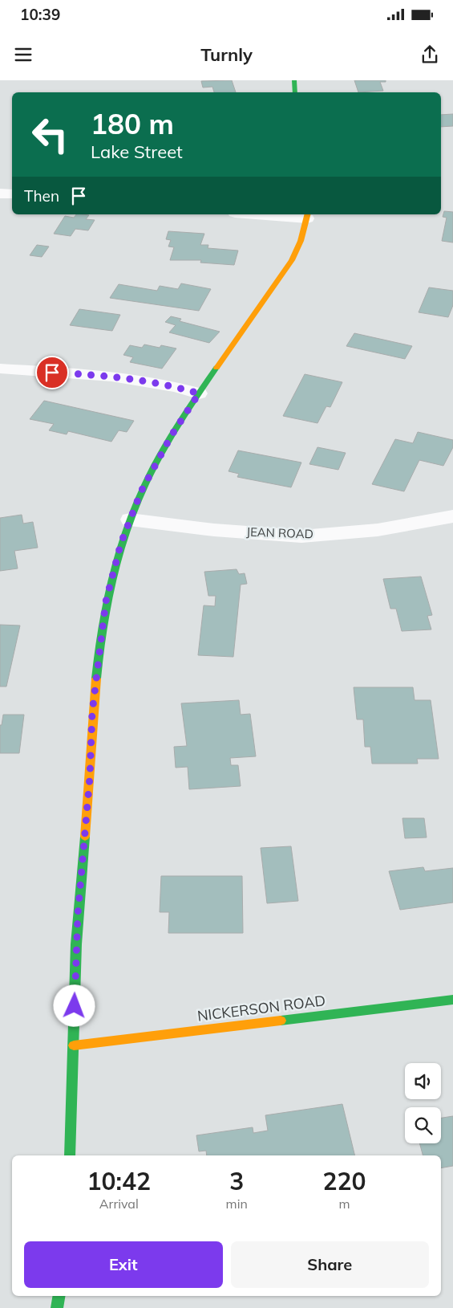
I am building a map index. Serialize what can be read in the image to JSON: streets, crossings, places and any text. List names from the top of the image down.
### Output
{
  "streets": {
    "main road": ["NICKERSON ROAD"],
    "street": ["JEAN ROAD"]
  },
  "page": {
    "status": "10:39",
    "header": "Turnly",
    "turn": ["180 m", "Lake Street"],
    "then": "Then",
    "eta": [
      "10:42",
      "Arrival",
      "3",
      "min",
      "220",
      "m"
    ],
    "buttons": ["Exit", "Share"]
  }
}
